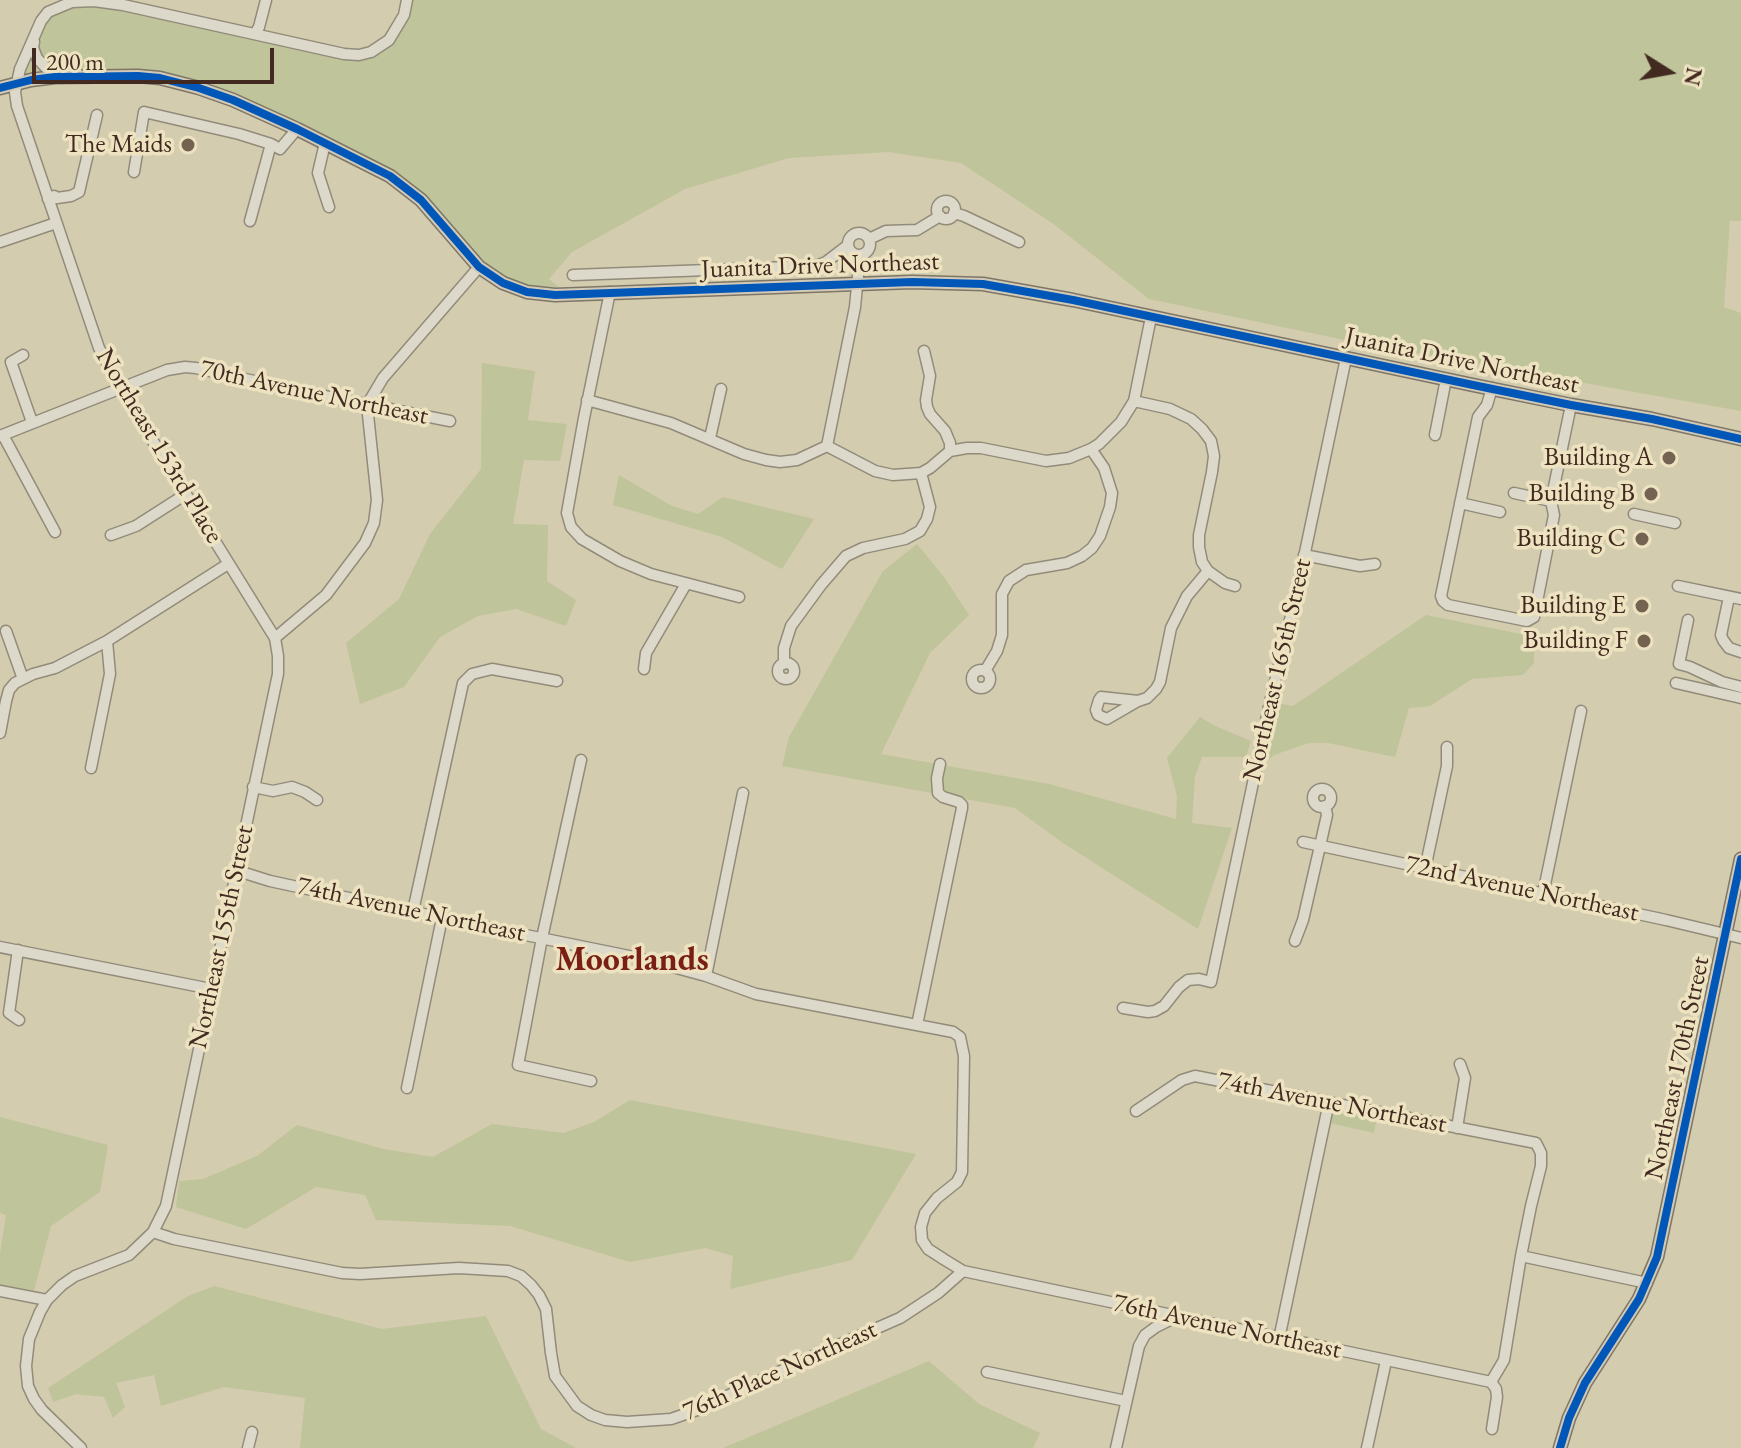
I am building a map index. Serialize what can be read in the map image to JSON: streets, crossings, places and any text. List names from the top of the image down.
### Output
{
  "streets": {
    "main road": ["Juanita Drive Northeast", "Northeast 170th Street"],
    "street": [
      "70th Avenue Northeast",
      "Northeast 153rd Place",
      "Northeast 165th Street",
      "72nd Avenue Northeast",
      "74th Avenue Northeast",
      "Northeast 155th Street",
      "76th Avenue Northeast",
      "76th Place Northeast"
    ]
  },
  "crossings": [
    ["Juanita Drive Northeast", "Northeast 153rd Place"],
    ["Juanita Drive Northeast", "Northeast 165th Street"],
    ["70th Avenue Northeast", "Northeast 153rd Place"],
    ["Northeast 153rd Place", "Northeast 155th Street"],
    ["72nd Avenue Northeast", "Northeast 170th Street"],
    ["74th Avenue Northeast", "Northeast 155th Street"],
    ["74th Avenue Northeast", "76th Avenue Northeast"],
    ["74th Avenue Northeast", "76th Place Northeast"],
    ["Northeast 155th Street", "76th Place Northeast"],
    ["76th Avenue Northeast", "76th Place Northeast"]
  ],
  "districts": ["Moorlands"],
  "places": [
    "The Maids",
    "Building A",
    "Building B",
    "Building C",
    "Building E",
    "Building F"
  ],
  "scale_bar": "200 m",
  "north": "right"
}
